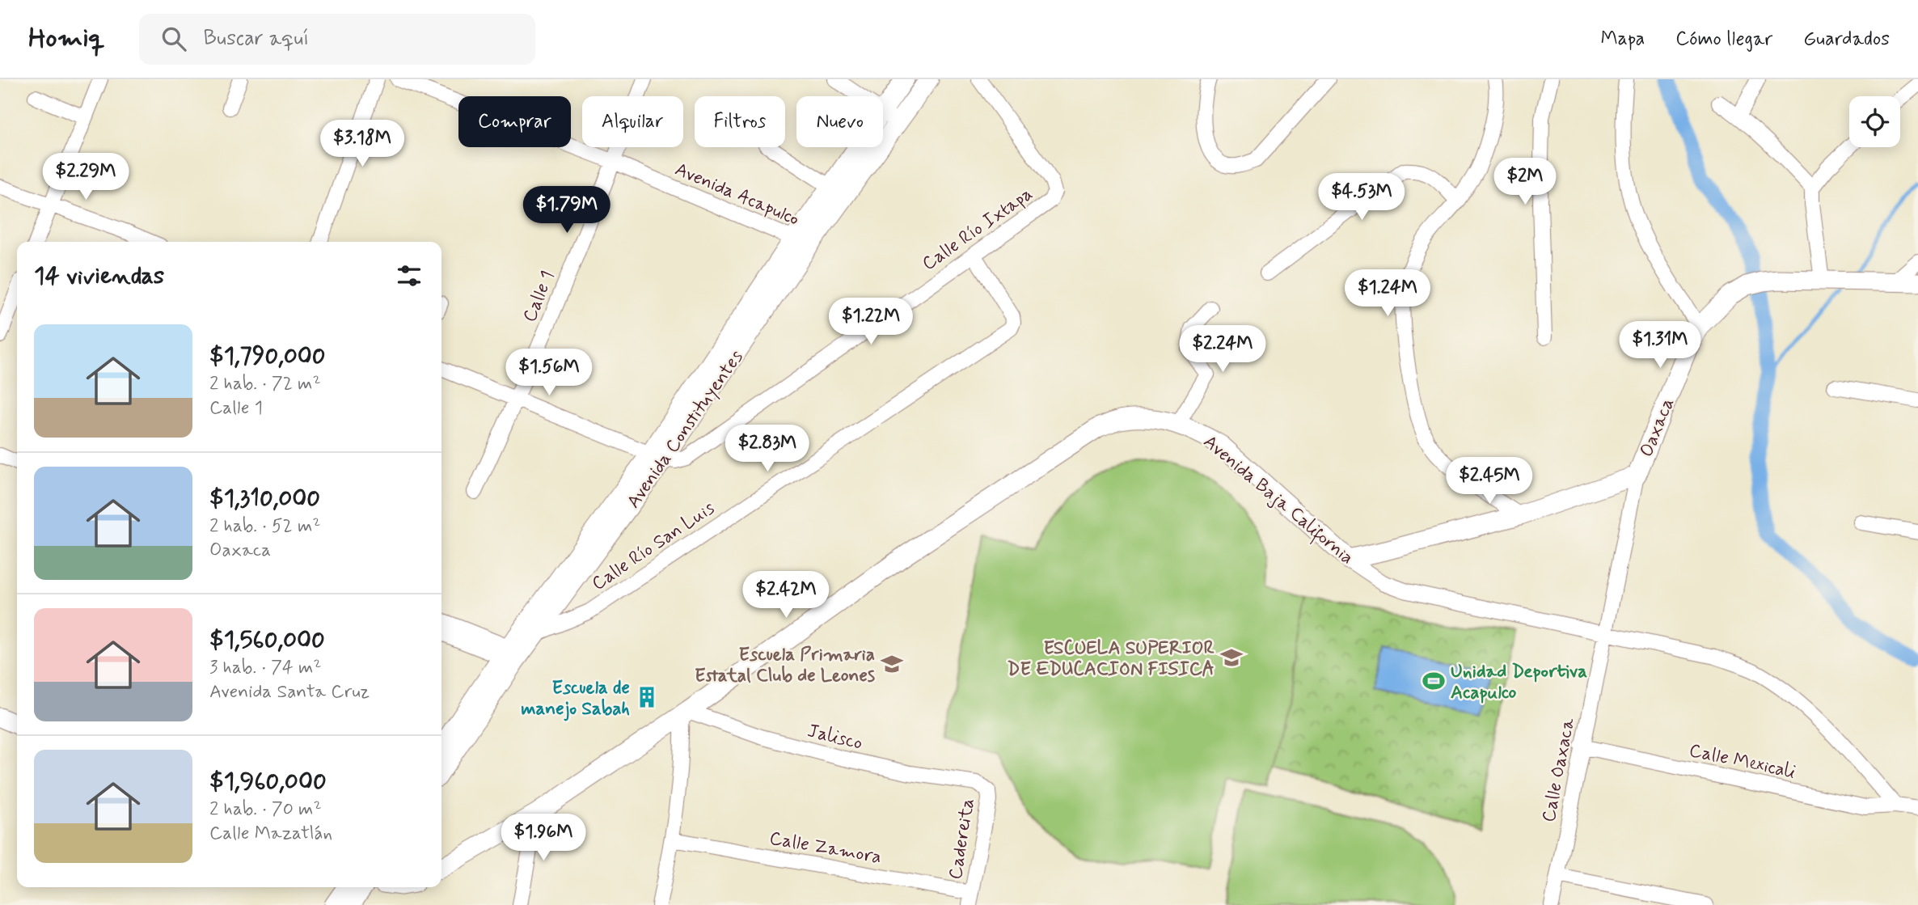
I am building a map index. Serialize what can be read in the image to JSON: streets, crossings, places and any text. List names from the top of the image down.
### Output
{
  "streets": {
    "main road": ["Oaxaca", "Avenida Constituyentes", "Avenida Baja California"],
    "street": [
      "Avenida Acapulco",
      "Calle Río Ixtapa",
      "Calle 1",
      "Calle Río San Luis",
      "Jalisco",
      "Calle Mexicali",
      "Calle Oaxaca",
      "Cadereita",
      "Calle Zamora"
    ]
  },
  "crossings": [
    ["Avenida Acapulco", "Calle 1"],
    ["Avenida Acapulco", "Avenida Constituyentes"],
    ["Calle Río Ixtapa", "Avenida Constituyentes"],
    ["Calle Río Ixtapa", "Calle Río San Luis"],
    ["Oaxaca", "Calle Oaxaca"],
    ["Avenida Constituyentes", "Calle Río San Luis"],
    ["Avenida Baja California", "Jalisco"],
    ["Avenida Baja California", "Calle Mexicali"],
    ["Avenida Baja California", "Calle Oaxaca"],
    ["Jalisco", "Cadereita"],
    ["Calle Mexicali", "Calle Oaxaca"],
    ["Cadereita", "Calle Zamora"]
  ],
  "places": {
    "school or university": ["ESCUELA SUPERIOR DE EDUCACION FISICA", "Escuela Primaria Estatal Club de Leones"],
    "sports": ["Unidad Deportiva Acapulco"],
    "building": ["Escuela de manejo Sabah"]
  },
  "page": {
    "header": "Homiq",
    "search": "Buscar aquí",
    "nav": ["Mapa", "Cómo llegar", "Guardados"],
    "chip": [
      "Comprar",
      "Alquilar",
      "Filtros",
      "Nuevo"
    ],
    "price": [
      "$3.18M",
      "$2.29M",
      "$2M",
      "$4.53M",
      "$1.79M",
      "$1.24M",
      "$1.22M",
      "$1.31M",
      "$2.24M",
      "$1.56M",
      "$2.83M",
      "$2.45M",
      "$2.42M",
      "$1.96M"
    ],
    "heading": "14 viviendas",
    "list": [
      {
        "name": "$1,790,000",
        "note": "2 hab. · 72 m² · Calle 1"
      },
      {
        "name": "$1,310,000",
        "note": "2 hab. · 52 m² · Oaxaca"
      },
      {
        "name": "$1,560,000",
        "note": "3 hab. · 74 m² · Avenida Santa Cruz"
      },
      {
        "name": "$1,960,000",
        "note": "2 hab. · 70 m² · Calle Mazatlán"
      }
    ]
  }
}
